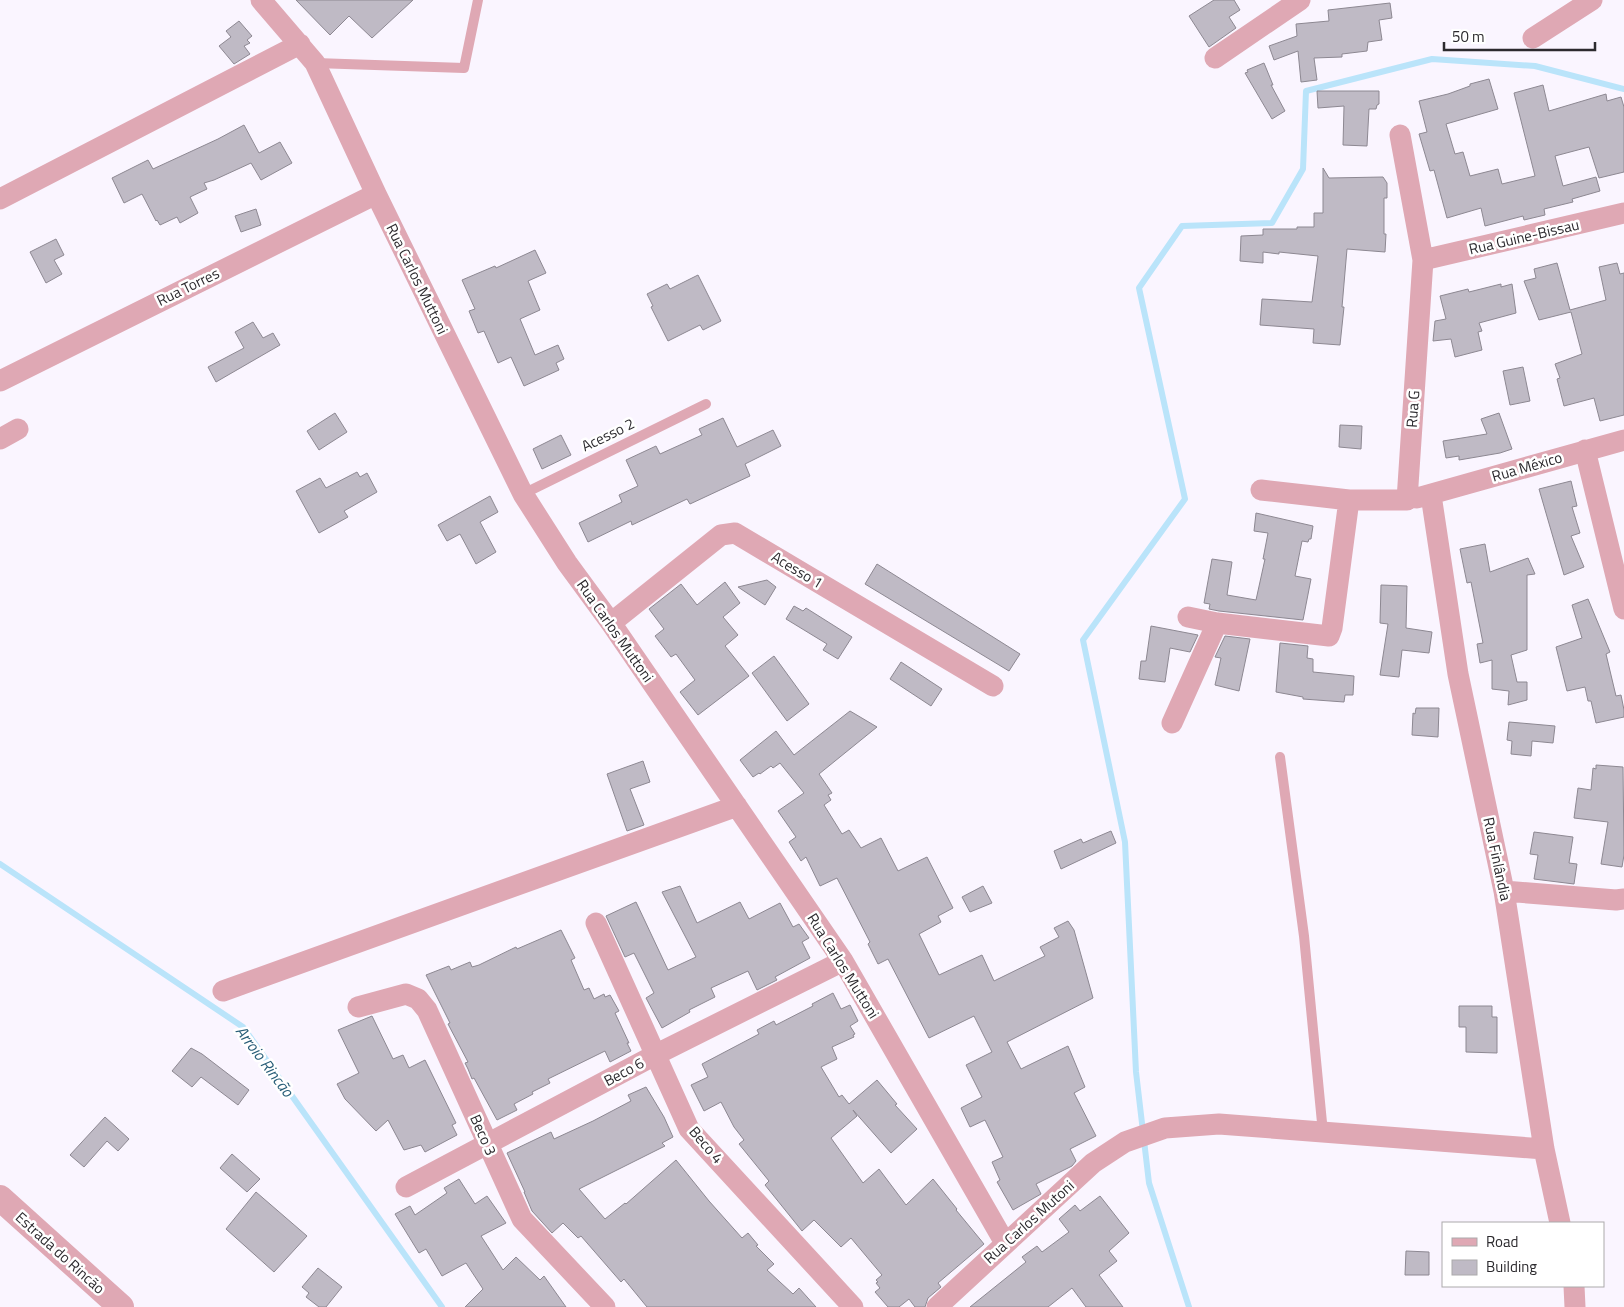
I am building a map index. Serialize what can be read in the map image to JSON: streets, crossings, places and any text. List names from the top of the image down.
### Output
{
  "streets": {
    "street": [
      "Rua Guine-Bissau",
      "Rua Carlos Muttoni",
      "Rua Torres",
      "Rua G",
      "Rua México",
      "Acesso 1",
      "Rua Finlândia",
      "Beco 6",
      "Beco 3",
      "Beco 4",
      "Rua Carlos Mutoni",
      "Estrada do Rincão"
    ],
    "lane": ["Acesso 2"]
  },
  "crossings": [
    ["Rua Guine-Bissau", "Rua G"],
    ["Rua Carlos Muttoni", "Rua Torres"],
    ["Rua Carlos Muttoni", "Acesso 2"],
    ["Rua Carlos Muttoni", "Acesso 1"],
    ["Rua Carlos Muttoni", "Beco 6"],
    ["Rua Carlos Muttoni", "Rua Carlos Mutoni"],
    ["Rua G", "Rua México"],
    ["Rua México", "Rua Finlândia"],
    ["Rua Finlândia", "Rua Carlos Mutoni"],
    ["Beco 6", "Beco 3"],
    ["Beco 6", "Beco 4"]
  ],
  "water": ["Arroio Rincão"],
  "legend": ["Road", "Building"],
  "scale_bar": "50 m"
}
